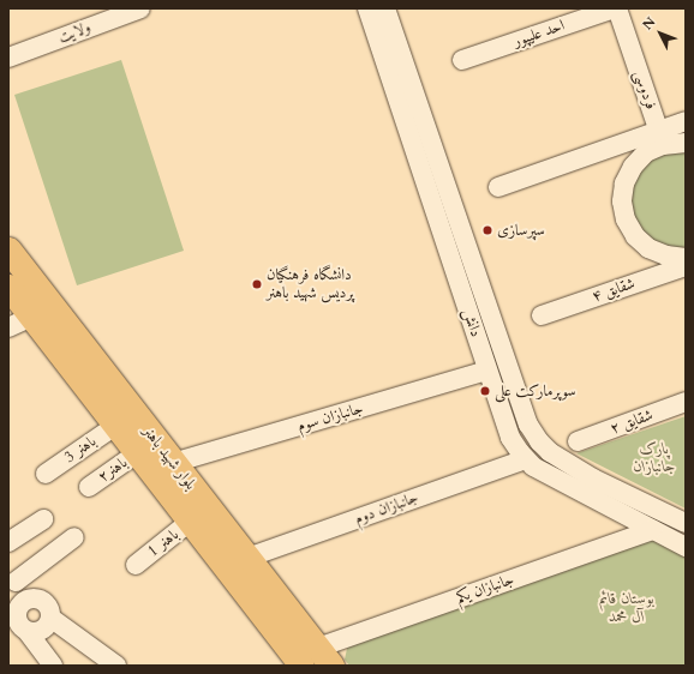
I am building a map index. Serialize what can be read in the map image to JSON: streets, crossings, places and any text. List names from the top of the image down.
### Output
{
  "streets": {
    "main road": ["بلوار شهید باهنر"],
    "street": [
      "ولایت",
      "احد علیپور",
      "فردوسی",
      "شقایق ۴",
      "دانش",
      "جانبازان سوم",
      "شقایق ۲",
      "باهنر 3",
      "باهنر۲",
      "جانبازان دوم",
      "باهنر 1",
      "جانبازان یکم"
    ]
  },
  "crossings": [
    ["احد علیپور", "فردوسی"],
    ["دانش", "جانبازان سوم"],
    ["دانش", "جانبازان دوم"],
    ["دانش", "جانبازان یکم"],
    ["جانبازان سوم", "بلوار شهید باهنر"],
    ["باهنر 3", "بلوار شهید باهنر"],
    ["بلوار شهید باهنر", "باهنر۲"],
    ["بلوار شهید باهنر", "جانبازان دوم"],
    ["بلوار شهید باهنر", "باهنر 1"],
    ["بلوار شهید باهنر", "جانبازان یکم"]
  ],
  "parks": ["پارک جانبازان", "بوستان قائم آل محمد"],
  "places": ["سپرسازی", "دانشگاه فرهنگیان پردیس شهید باهنر", "سوپرمارکت علی"],
  "north": "top left"
}
